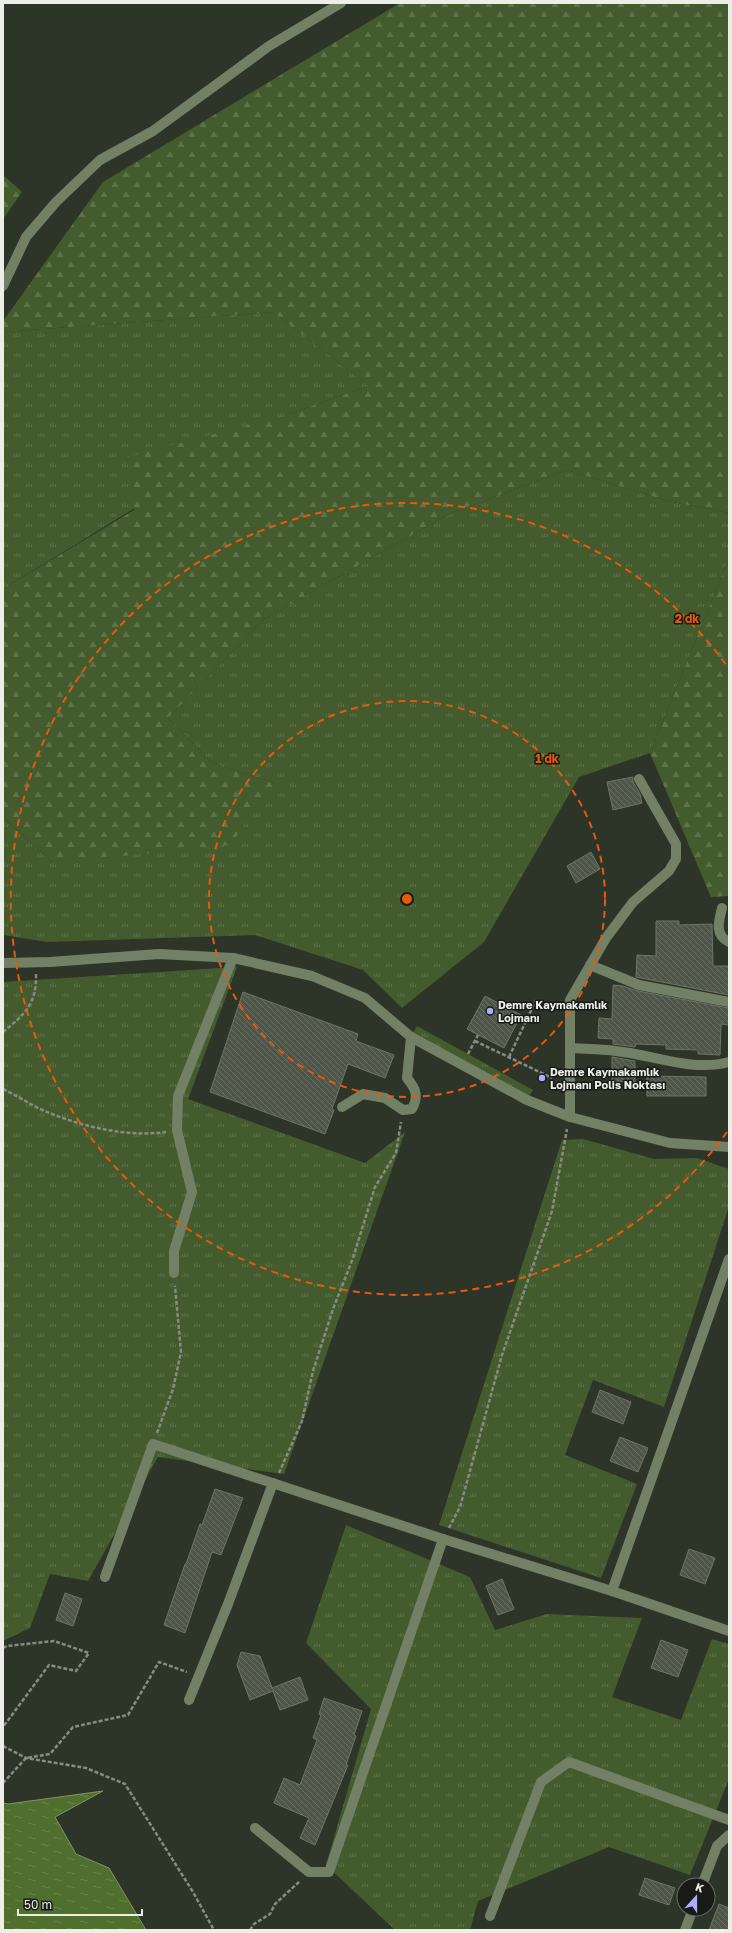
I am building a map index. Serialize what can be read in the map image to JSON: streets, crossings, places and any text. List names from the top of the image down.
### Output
{
  "places": ["Demre Kaymakamlık Lojmanı", "Demre Kaymakamlık Lojmanı Polis Noktası"],
  "scale_bar": "50 m",
  "north": "top",
  "rings": ["2 dk", "1 dk"]
}
